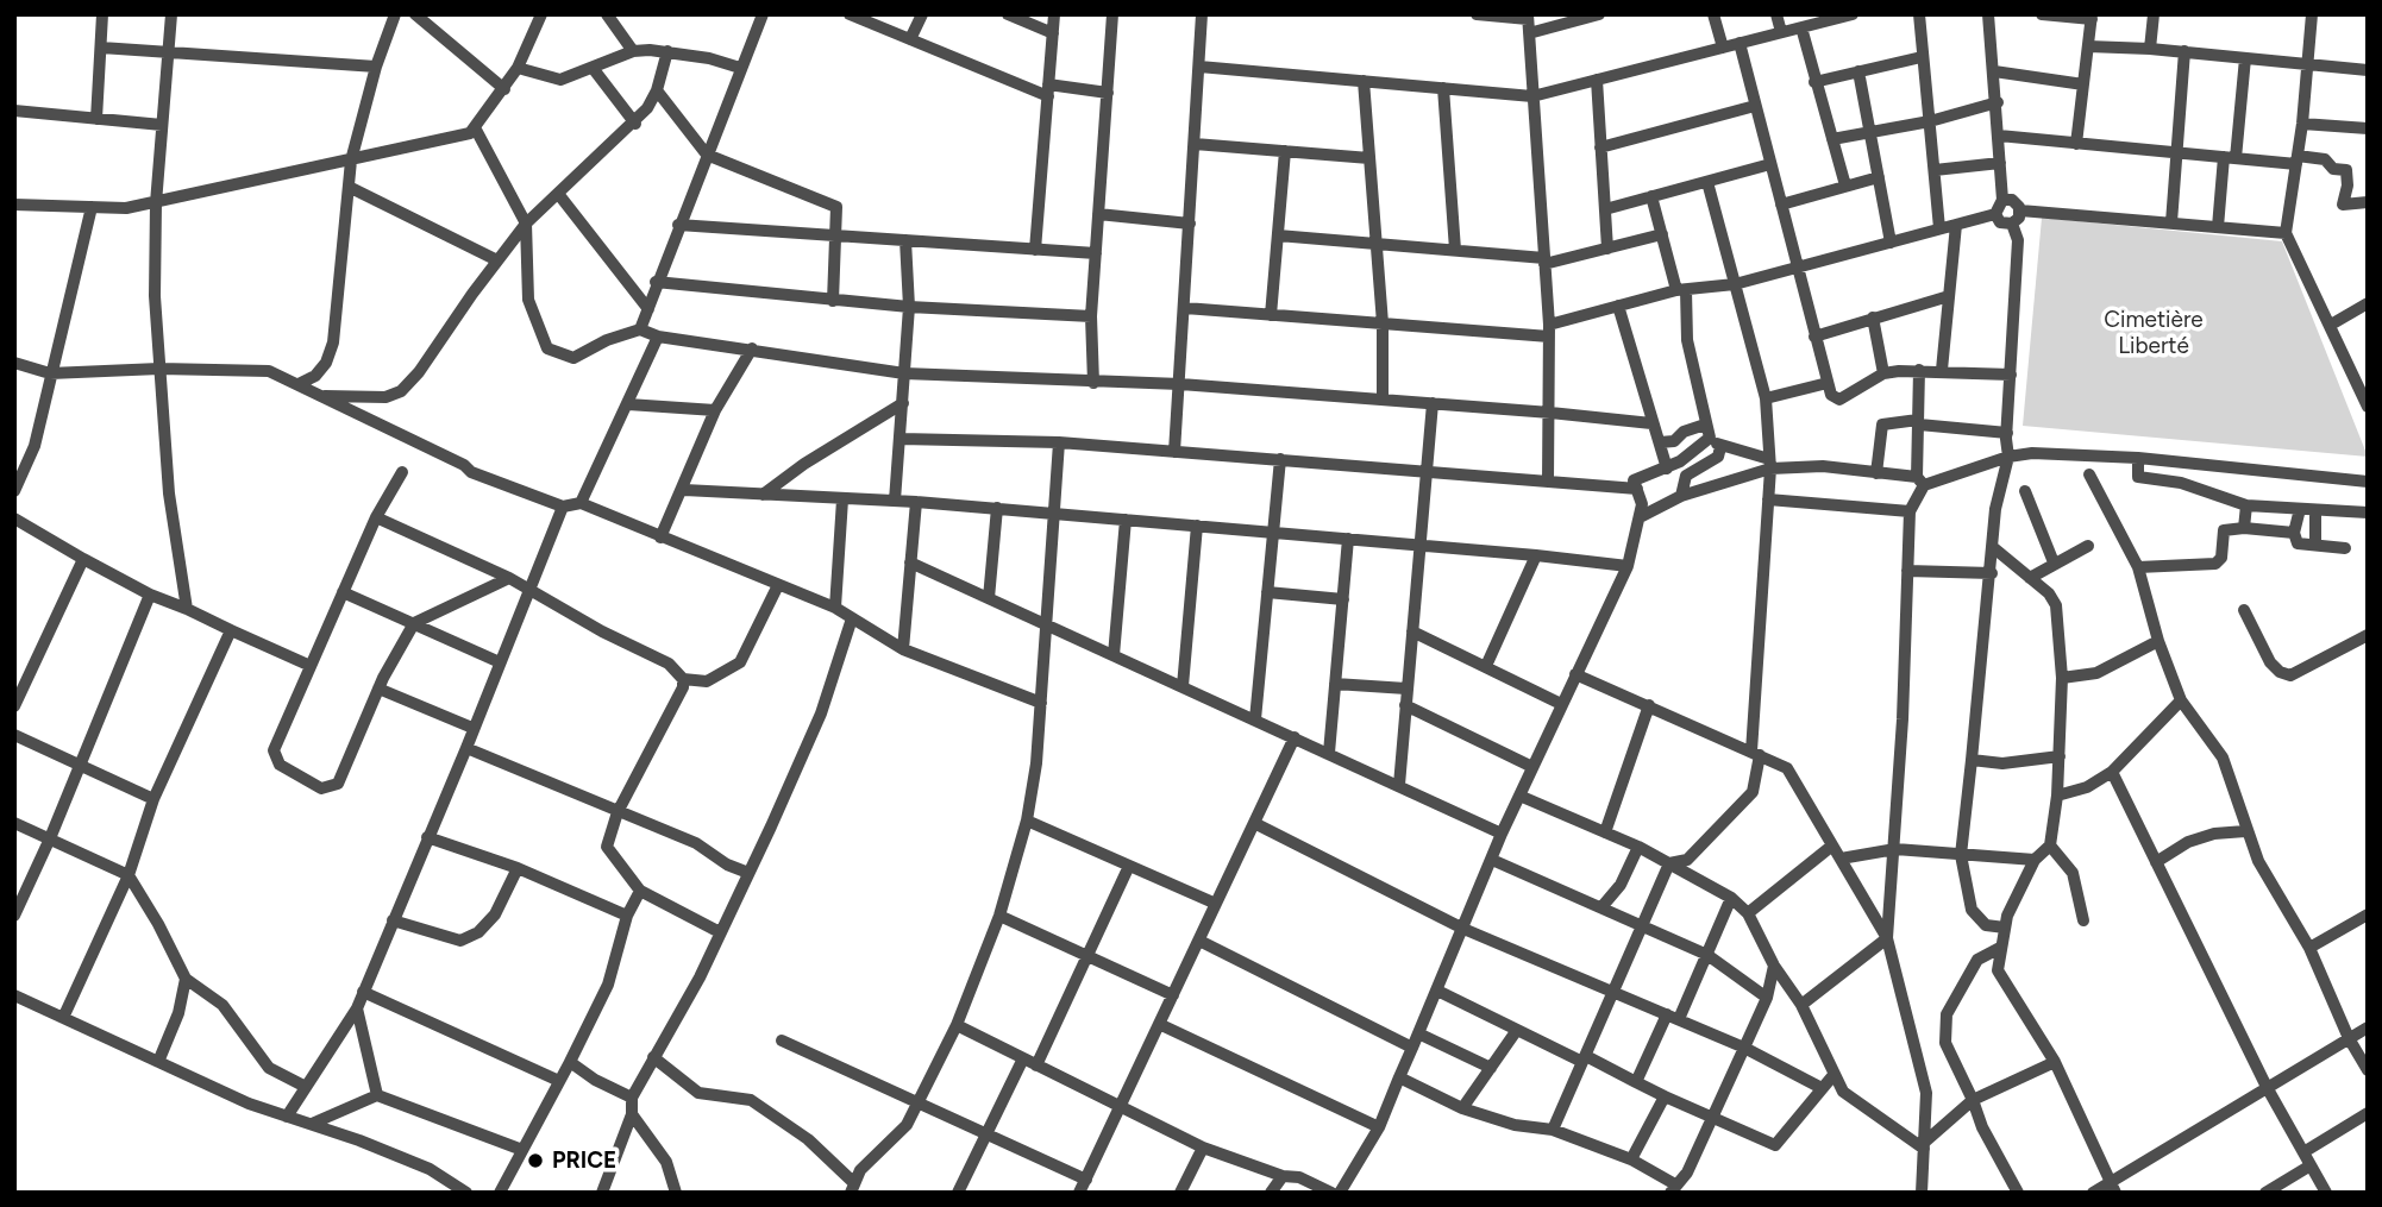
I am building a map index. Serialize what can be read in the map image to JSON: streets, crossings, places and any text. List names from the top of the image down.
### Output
{
  "parks": ["Cimetière Liberté"],
  "places": ["PRICE"]
}
